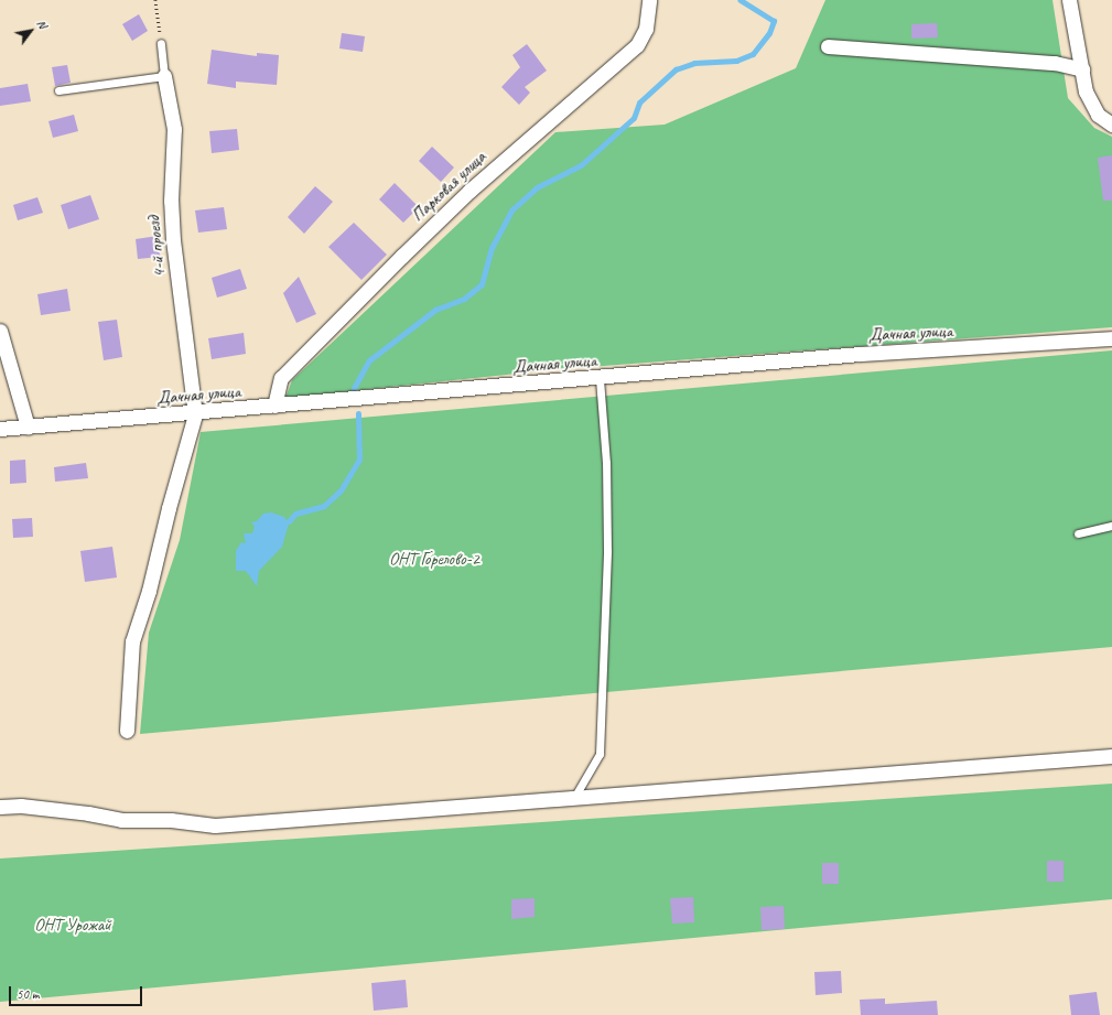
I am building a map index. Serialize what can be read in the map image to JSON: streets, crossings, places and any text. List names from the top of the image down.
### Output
{
  "streets": {
    "street": ["Парковая улица", "4-й проезд", "Дачная улица"]
  },
  "crossings": [
    ["Парковая улица", "Дачная улица"],
    ["4-й проезд", "Дачная улица"]
  ],
  "parks": ["ОНТ Горелово-2", "ОНТ Урожай"],
  "scale_bar": "50 m",
  "north": "top right"
}
